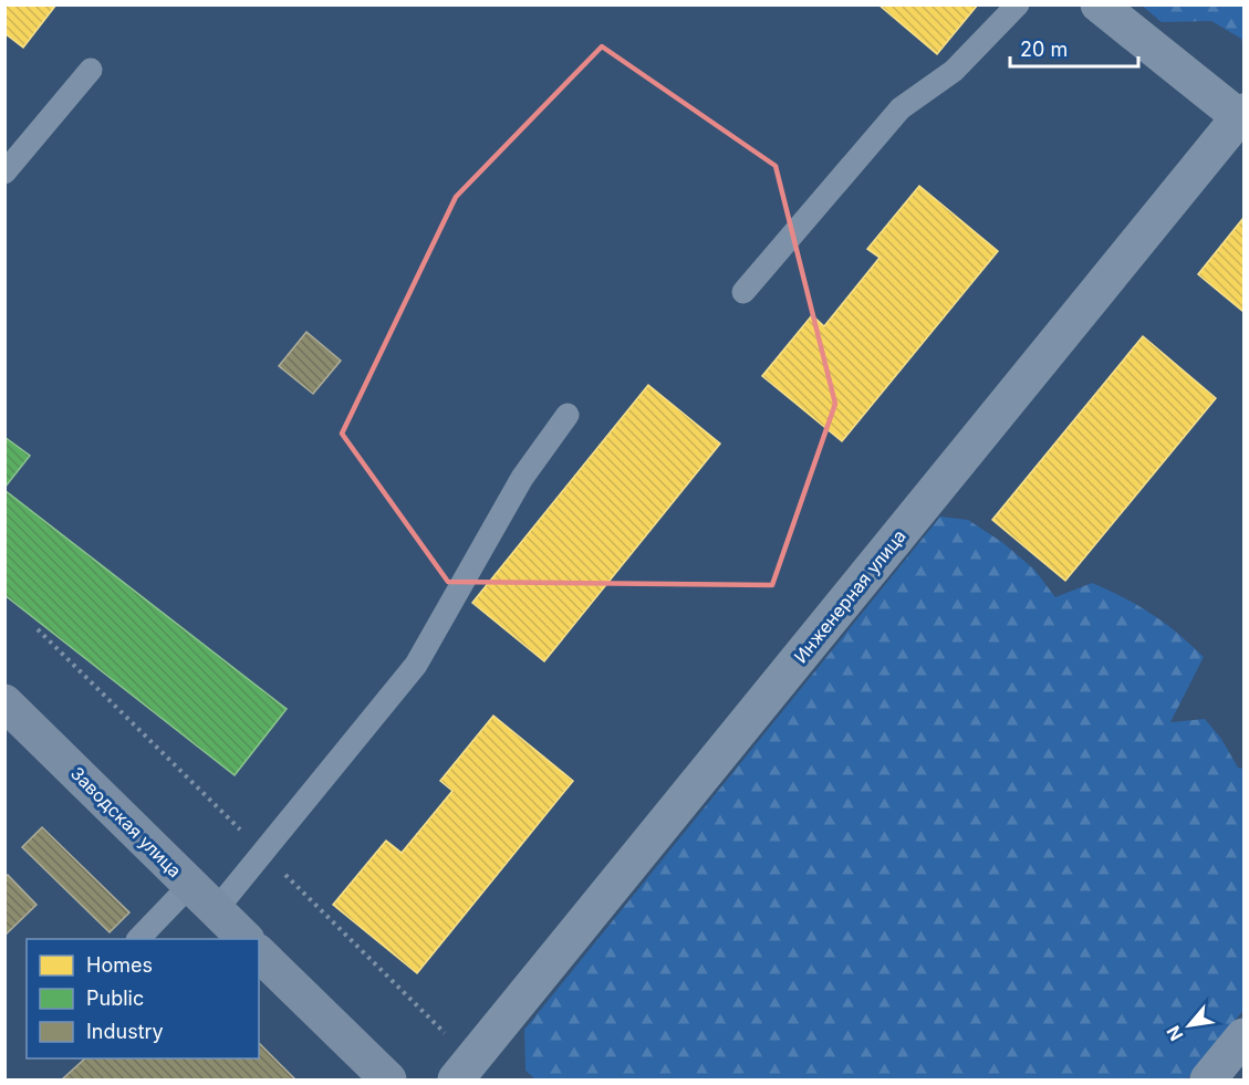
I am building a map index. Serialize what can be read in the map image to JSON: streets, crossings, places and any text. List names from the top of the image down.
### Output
{
  "streets": {
    "street": ["Инженерная улица", "Заводская улица"]
  },
  "legend": ["Homes", "Public", "Industry"],
  "scale_bar": "20 m",
  "north": "bottom left"
}
